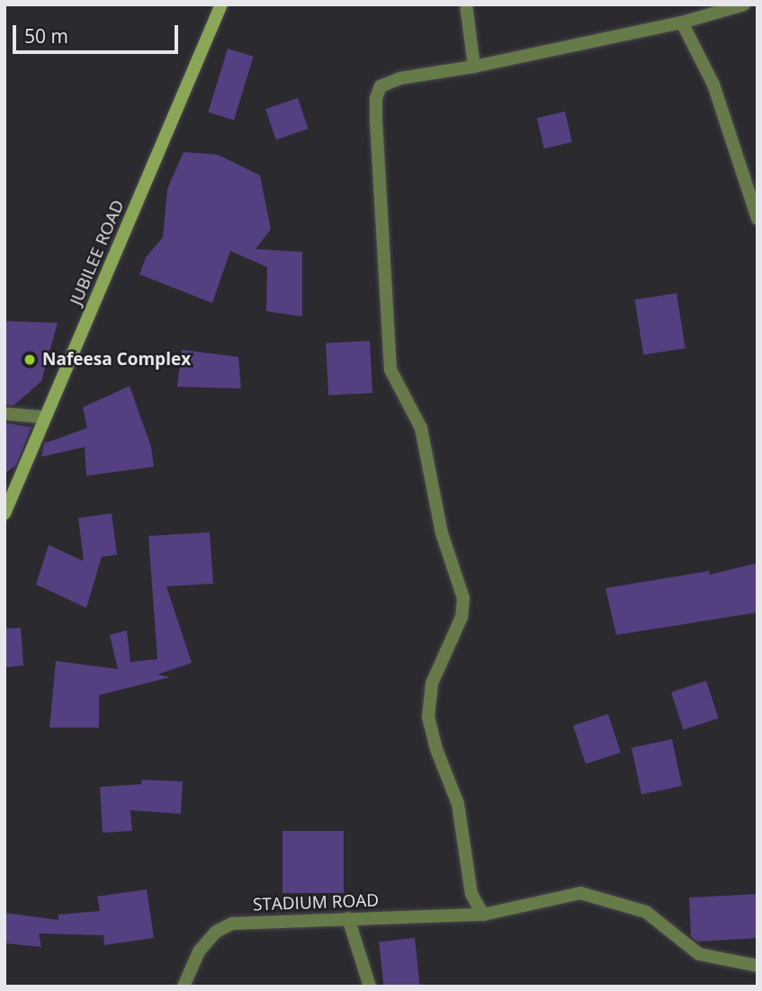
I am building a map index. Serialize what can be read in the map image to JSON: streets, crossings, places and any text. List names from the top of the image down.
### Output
{
  "streets": {
    "main road": ["JUBILEE ROAD"],
    "street": ["STADIUM ROAD"]
  },
  "places": ["Nafeesa Complex"],
  "scale_bar": "50 m"
}
